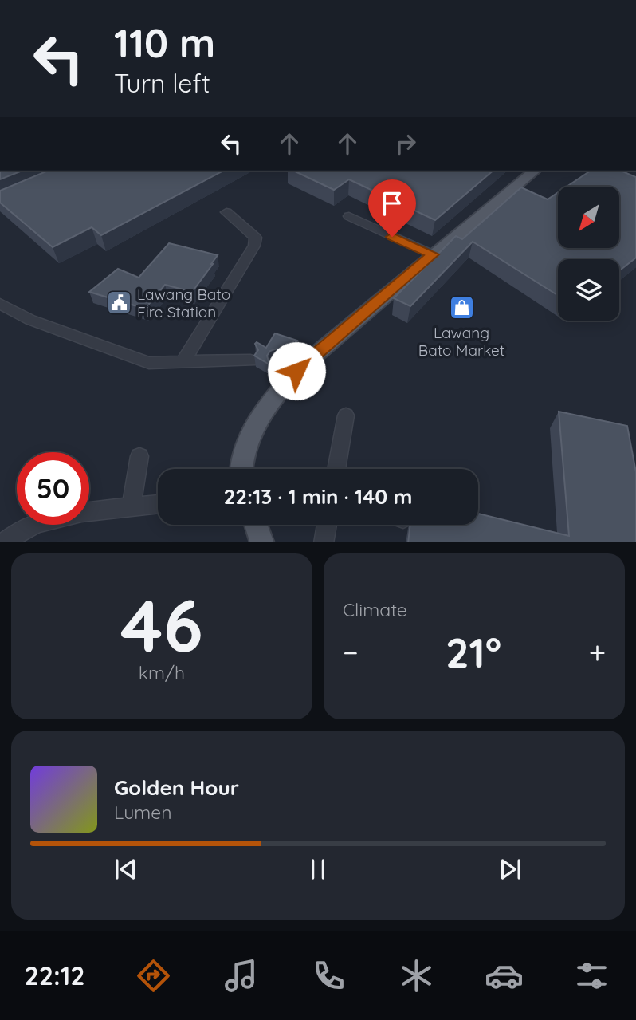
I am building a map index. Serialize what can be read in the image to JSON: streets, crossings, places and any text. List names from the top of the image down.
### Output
{
  "places": {
    "public building": ["Lawang Bato Fire Station"],
    "shop": ["Lawang Bato Market"]
  },
  "north": "bottom left",
  "page": {
    "turn": ["110 m", "Turn left"],
    "limit": "50",
    "trip": "22:13 · 1 min · 140 m",
    "tile": [
      ["46", "km/h"],
      "Climate"
    ],
    "heat": ["−", "21°", "+"],
    "song": ["Golden Hour", "Lumen"],
    "tabs": "22:12"
  }
}
